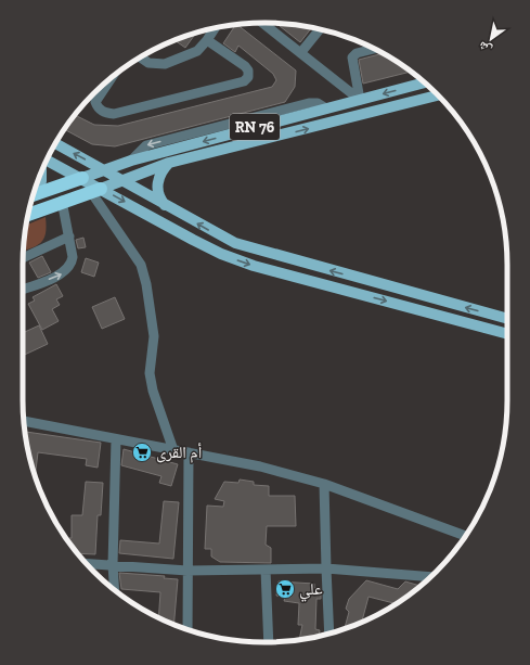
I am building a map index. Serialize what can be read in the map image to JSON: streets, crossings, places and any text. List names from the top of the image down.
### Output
{
  "streets": {
    "highway": ["RN 76"]
  },
  "places": {
    "supermarket": ["أم القرى", "علي"]
  },
  "north": "bottom left"
}
